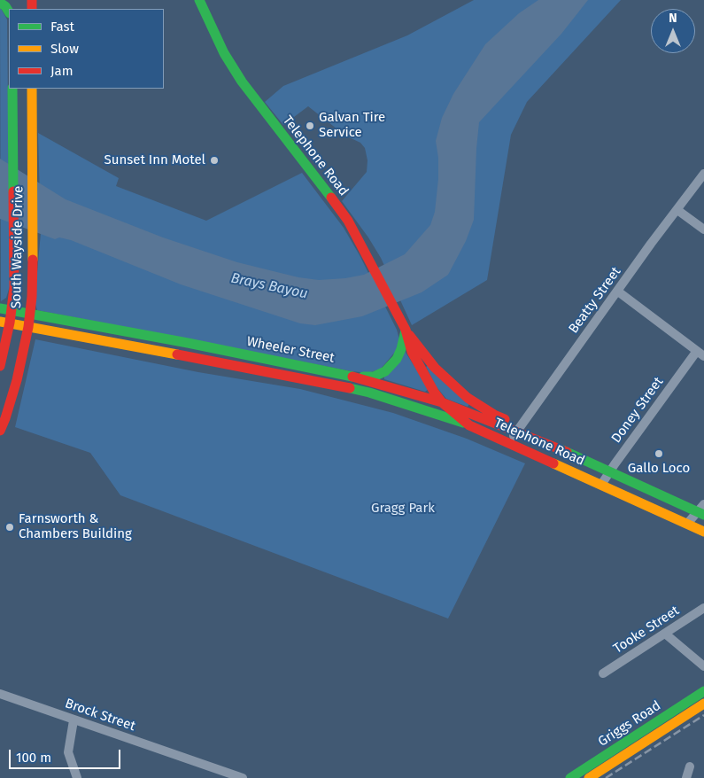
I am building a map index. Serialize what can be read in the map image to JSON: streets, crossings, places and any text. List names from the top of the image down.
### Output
{
  "streets": {
    "main road": [
      "Telephone Road",
      "South Wayside Drive",
      "Wheeler Street",
      "Griggs Road"
    ],
    "street": [
      "Beatty Street",
      "Doney Street",
      "Tooke Street",
      "Brock Street"
    ]
  },
  "crossings": [
    ["Telephone Road", "Beatty Street"],
    ["Telephone Road", "Wheeler Street"],
    ["Telephone Road", "Doney Street"],
    ["South Wayside Drive", "Wheeler Street"],
    ["Beatty Street", "Wheeler Street"]
  ],
  "water": ["Brays Bayou"],
  "parks": ["Gragg Park"],
  "places": [
    "Galvan Tire Service",
    "Sunset Inn Motel",
    "Gallo Loco",
    "Farnsworth & Chambers Building"
  ],
  "legend": ["Fast", "Slow", "Jam"],
  "scale_bar": "100 m",
  "north": "top"
}
